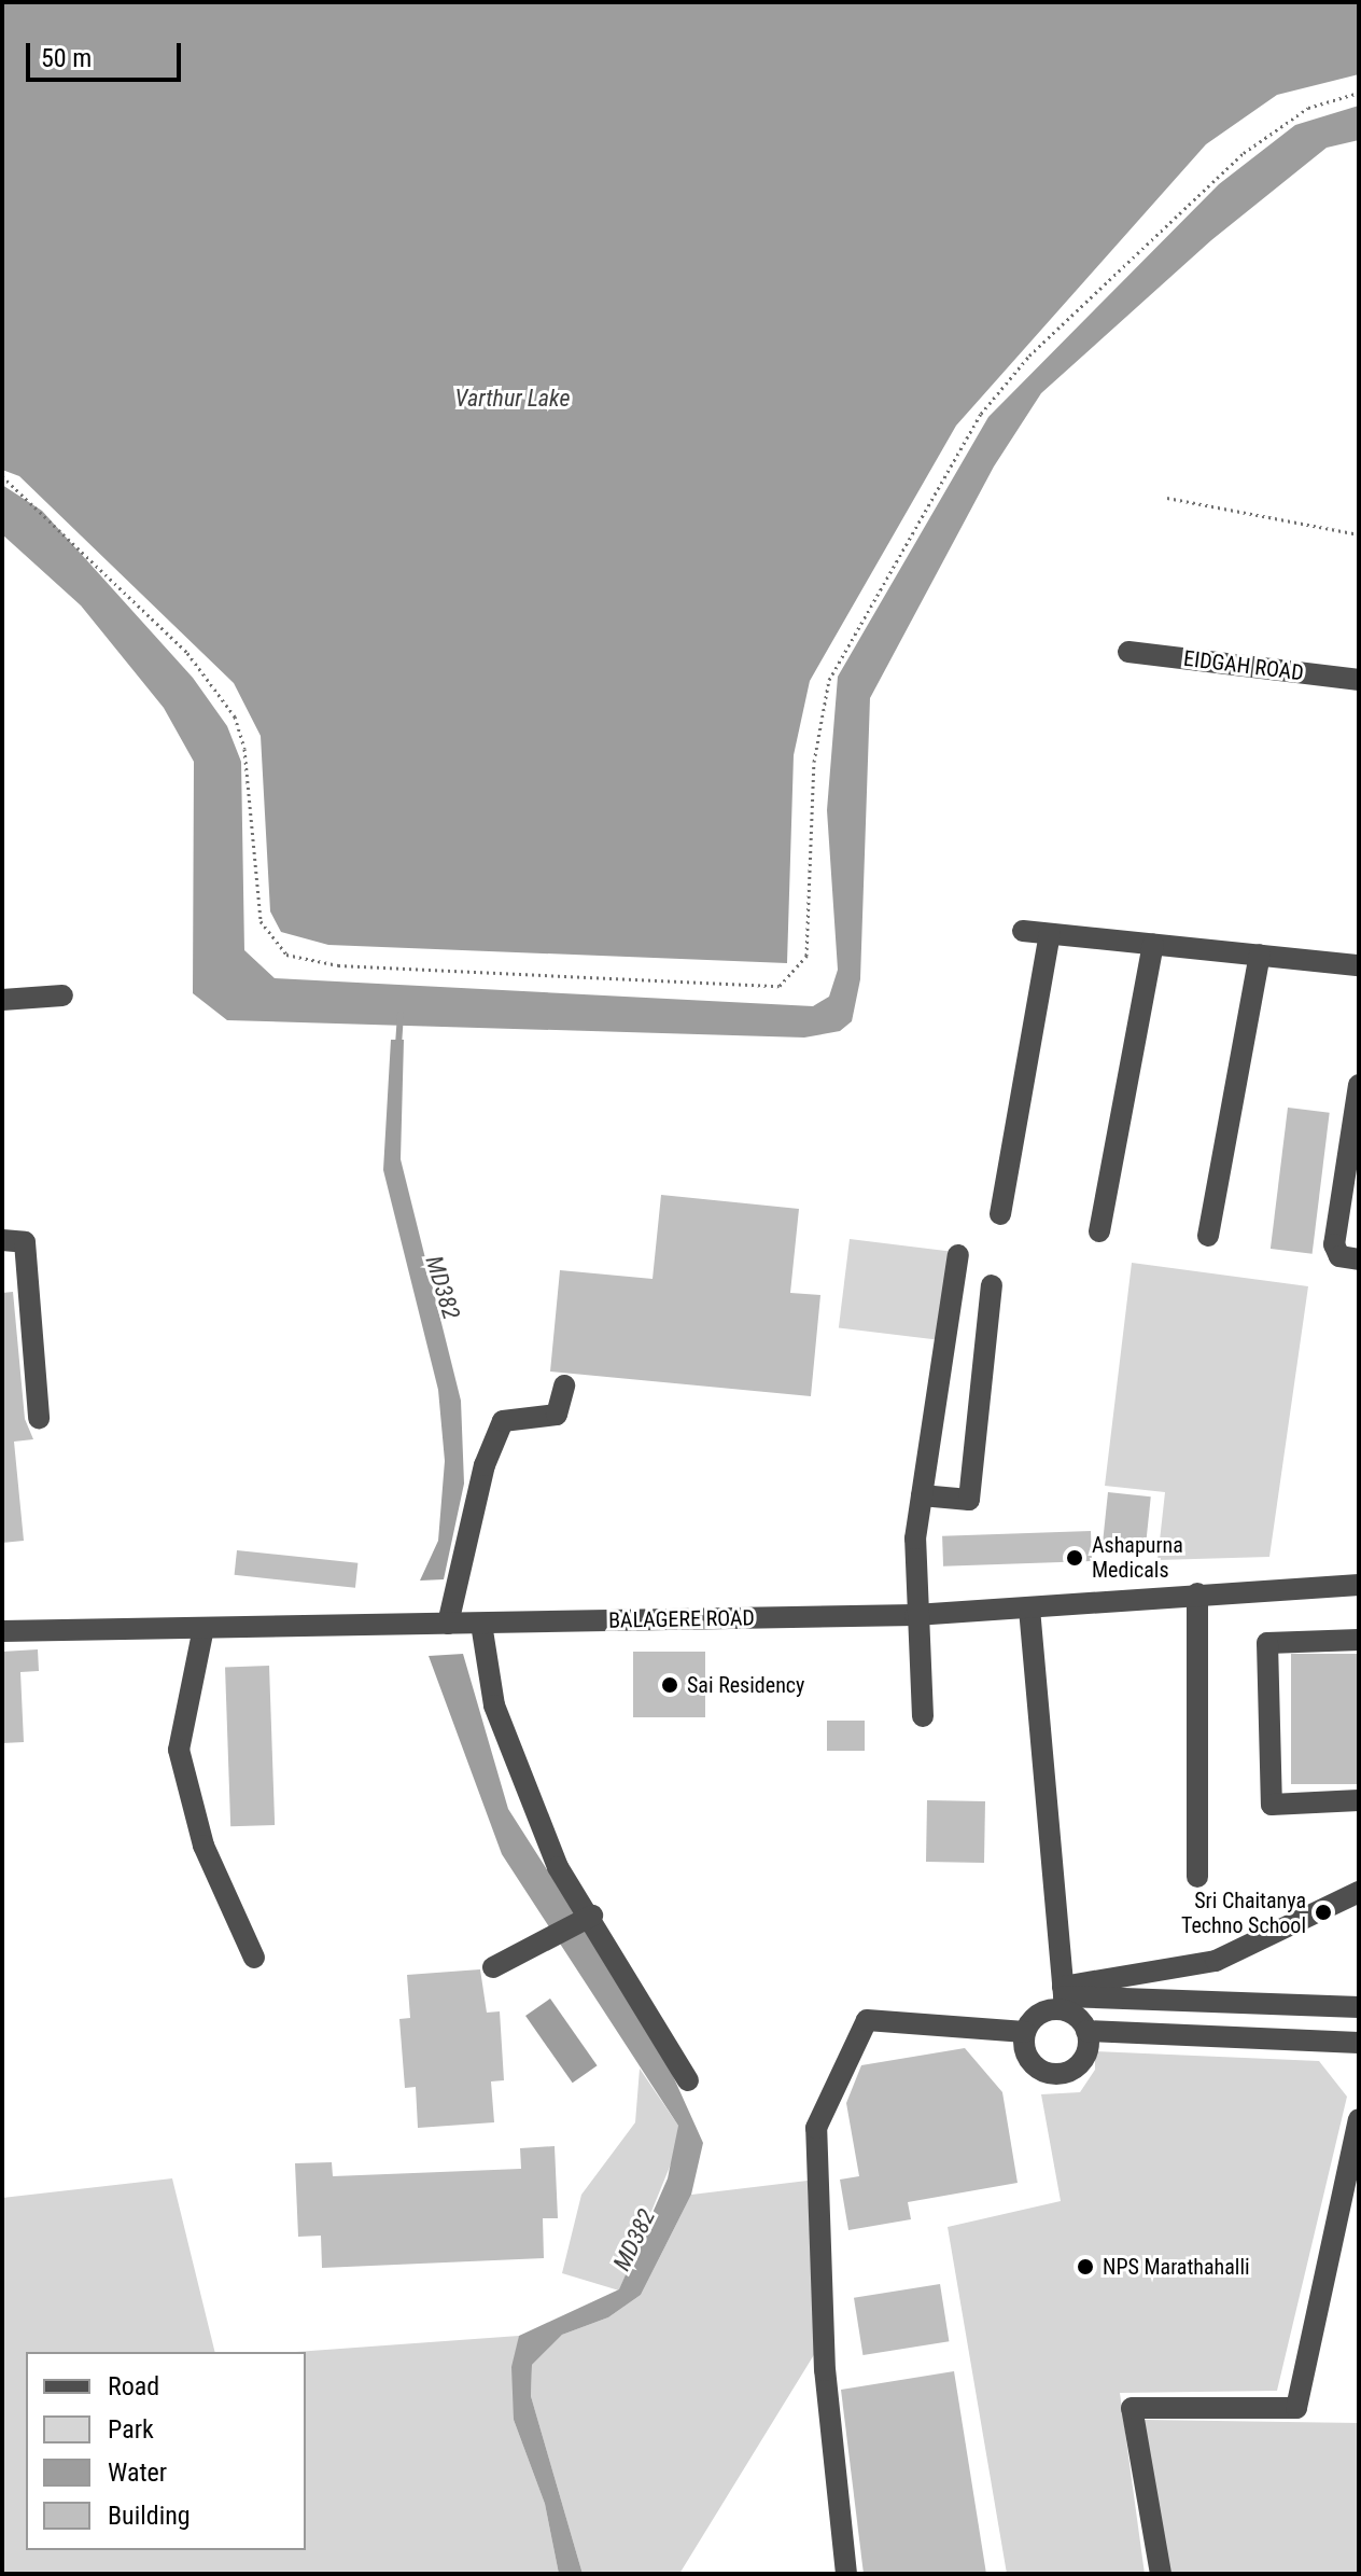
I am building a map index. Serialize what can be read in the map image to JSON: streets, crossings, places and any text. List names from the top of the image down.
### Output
{
  "streets": {
    "street": ["EIDGAH ROAD", "BALAGERE ROAD"]
  },
  "water": ["Varthur Lake", "MD382"],
  "places": [
    "Ashapurna Medicals",
    "Sai Residency",
    "Sri Chaitanya Techno School",
    "NPS Marathahalli"
  ],
  "legend": [
    "Road",
    "Park",
    "Water",
    "Building"
  ],
  "scale_bar": "50 m"
}
